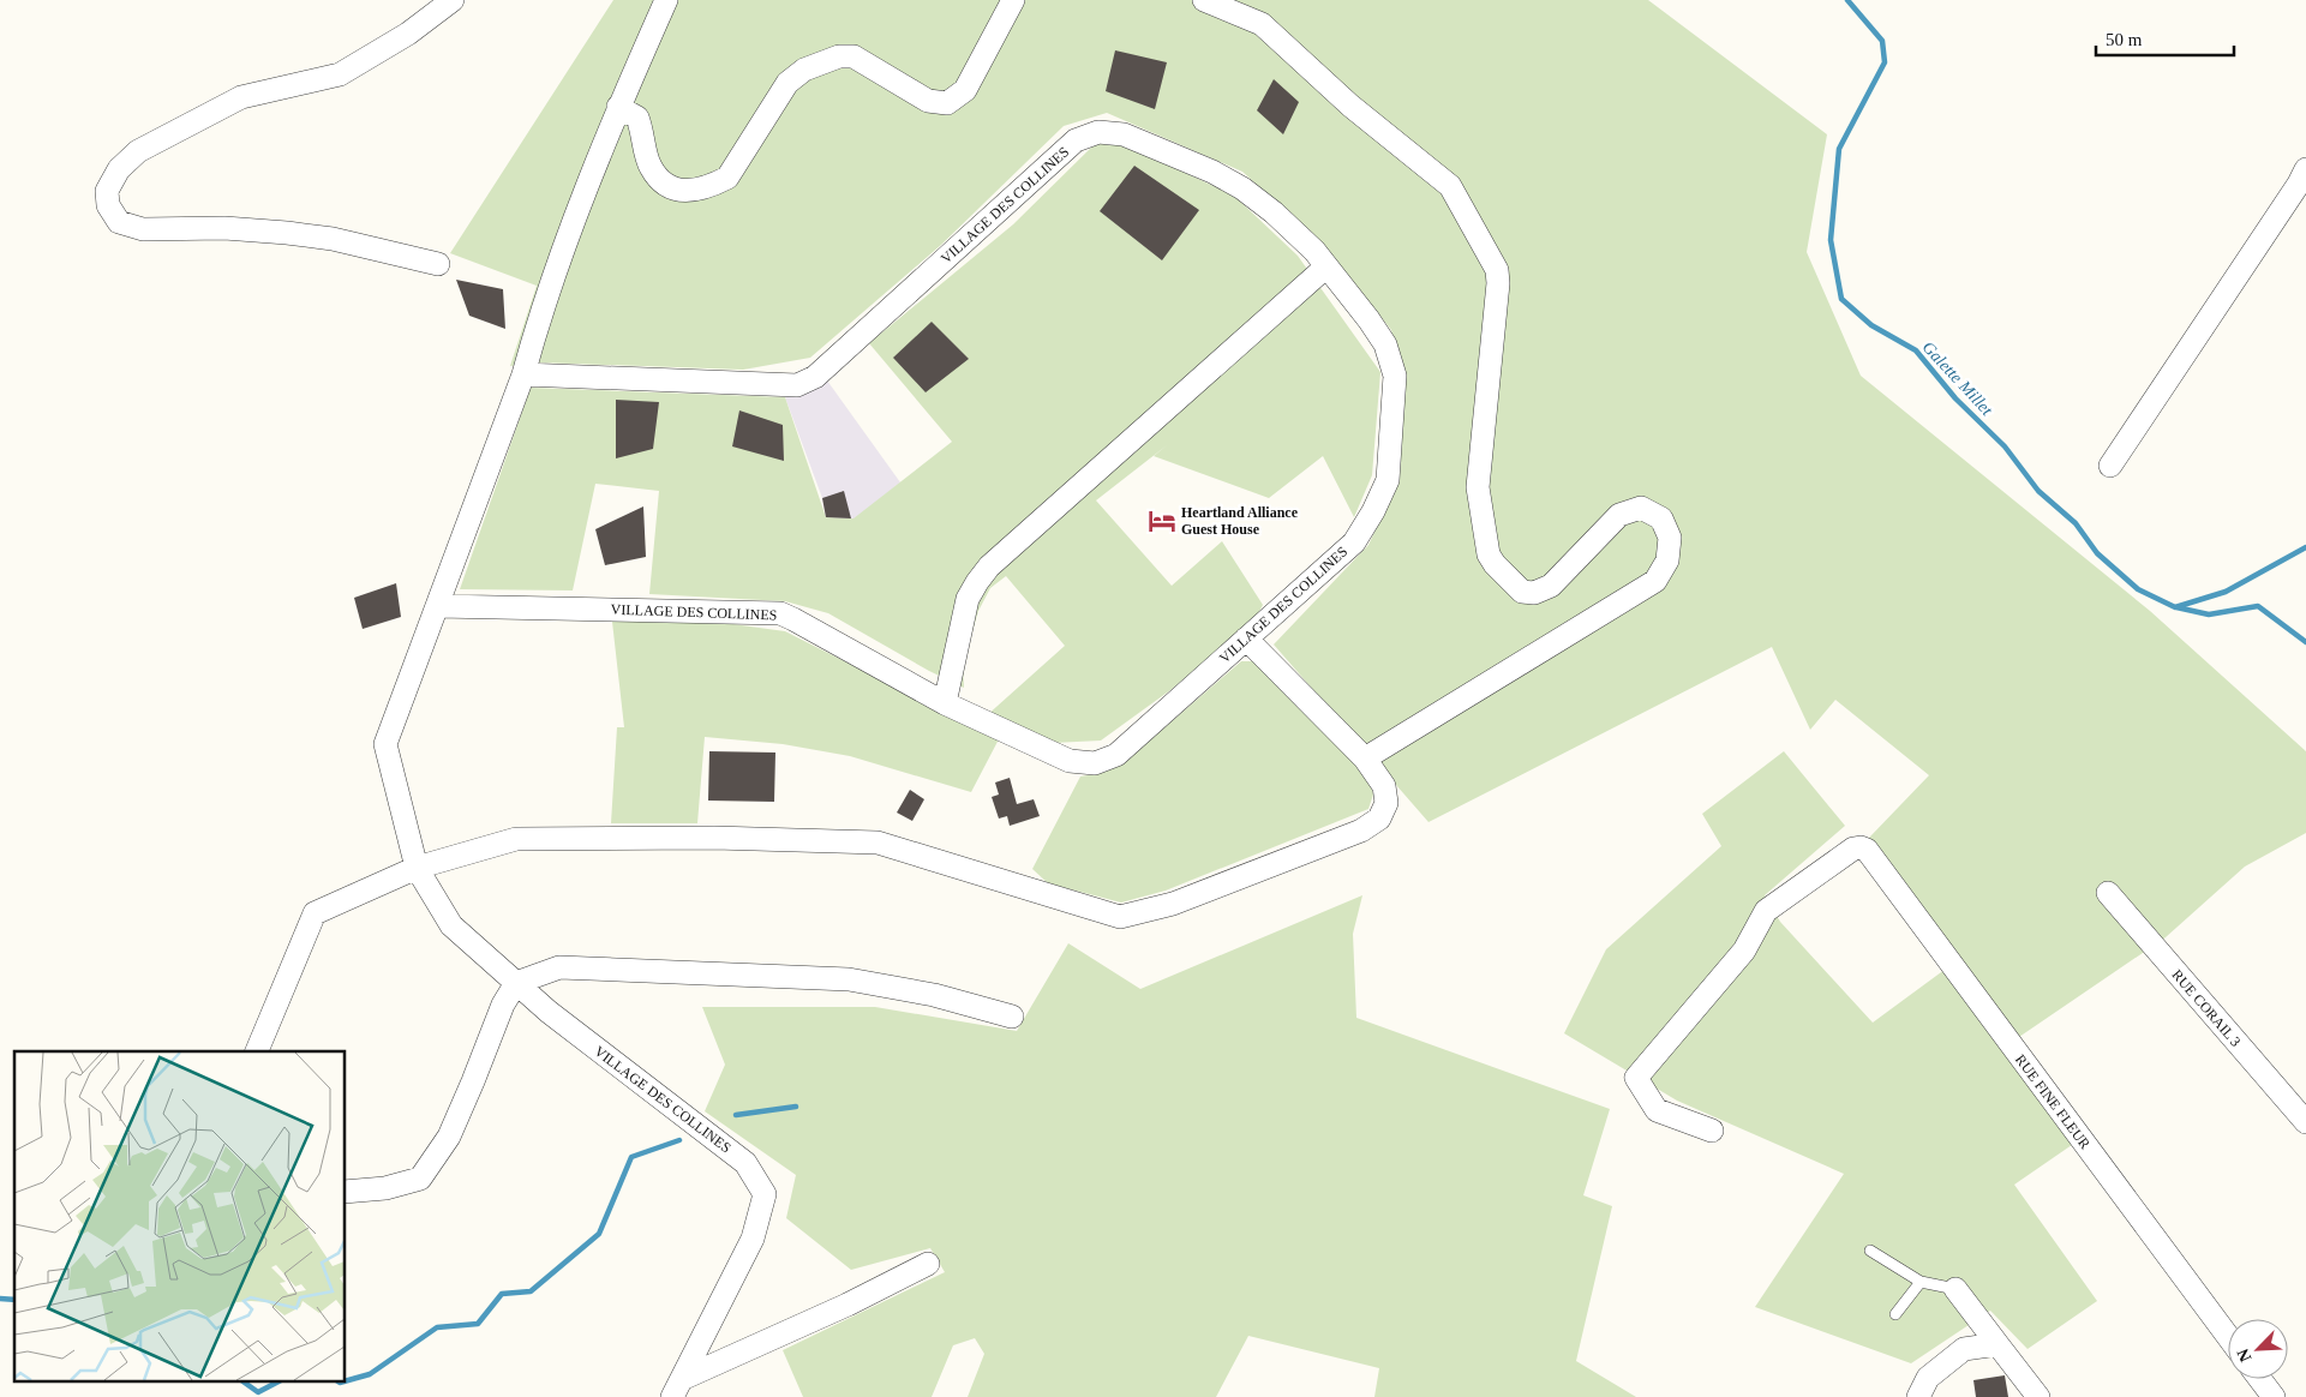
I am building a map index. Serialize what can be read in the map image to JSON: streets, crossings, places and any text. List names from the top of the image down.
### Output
{
  "streets": {
    "street": ["VILLAGE DES COLLINES", "RUE CORAIL 3", "RUE FINE FLEUR"]
  },
  "water": ["Galette Millet"],
  "places": {
    "hotel": ["Heartland Alliance Guest House"]
  },
  "scale_bar": "50 m",
  "north": "bottom left"
}
